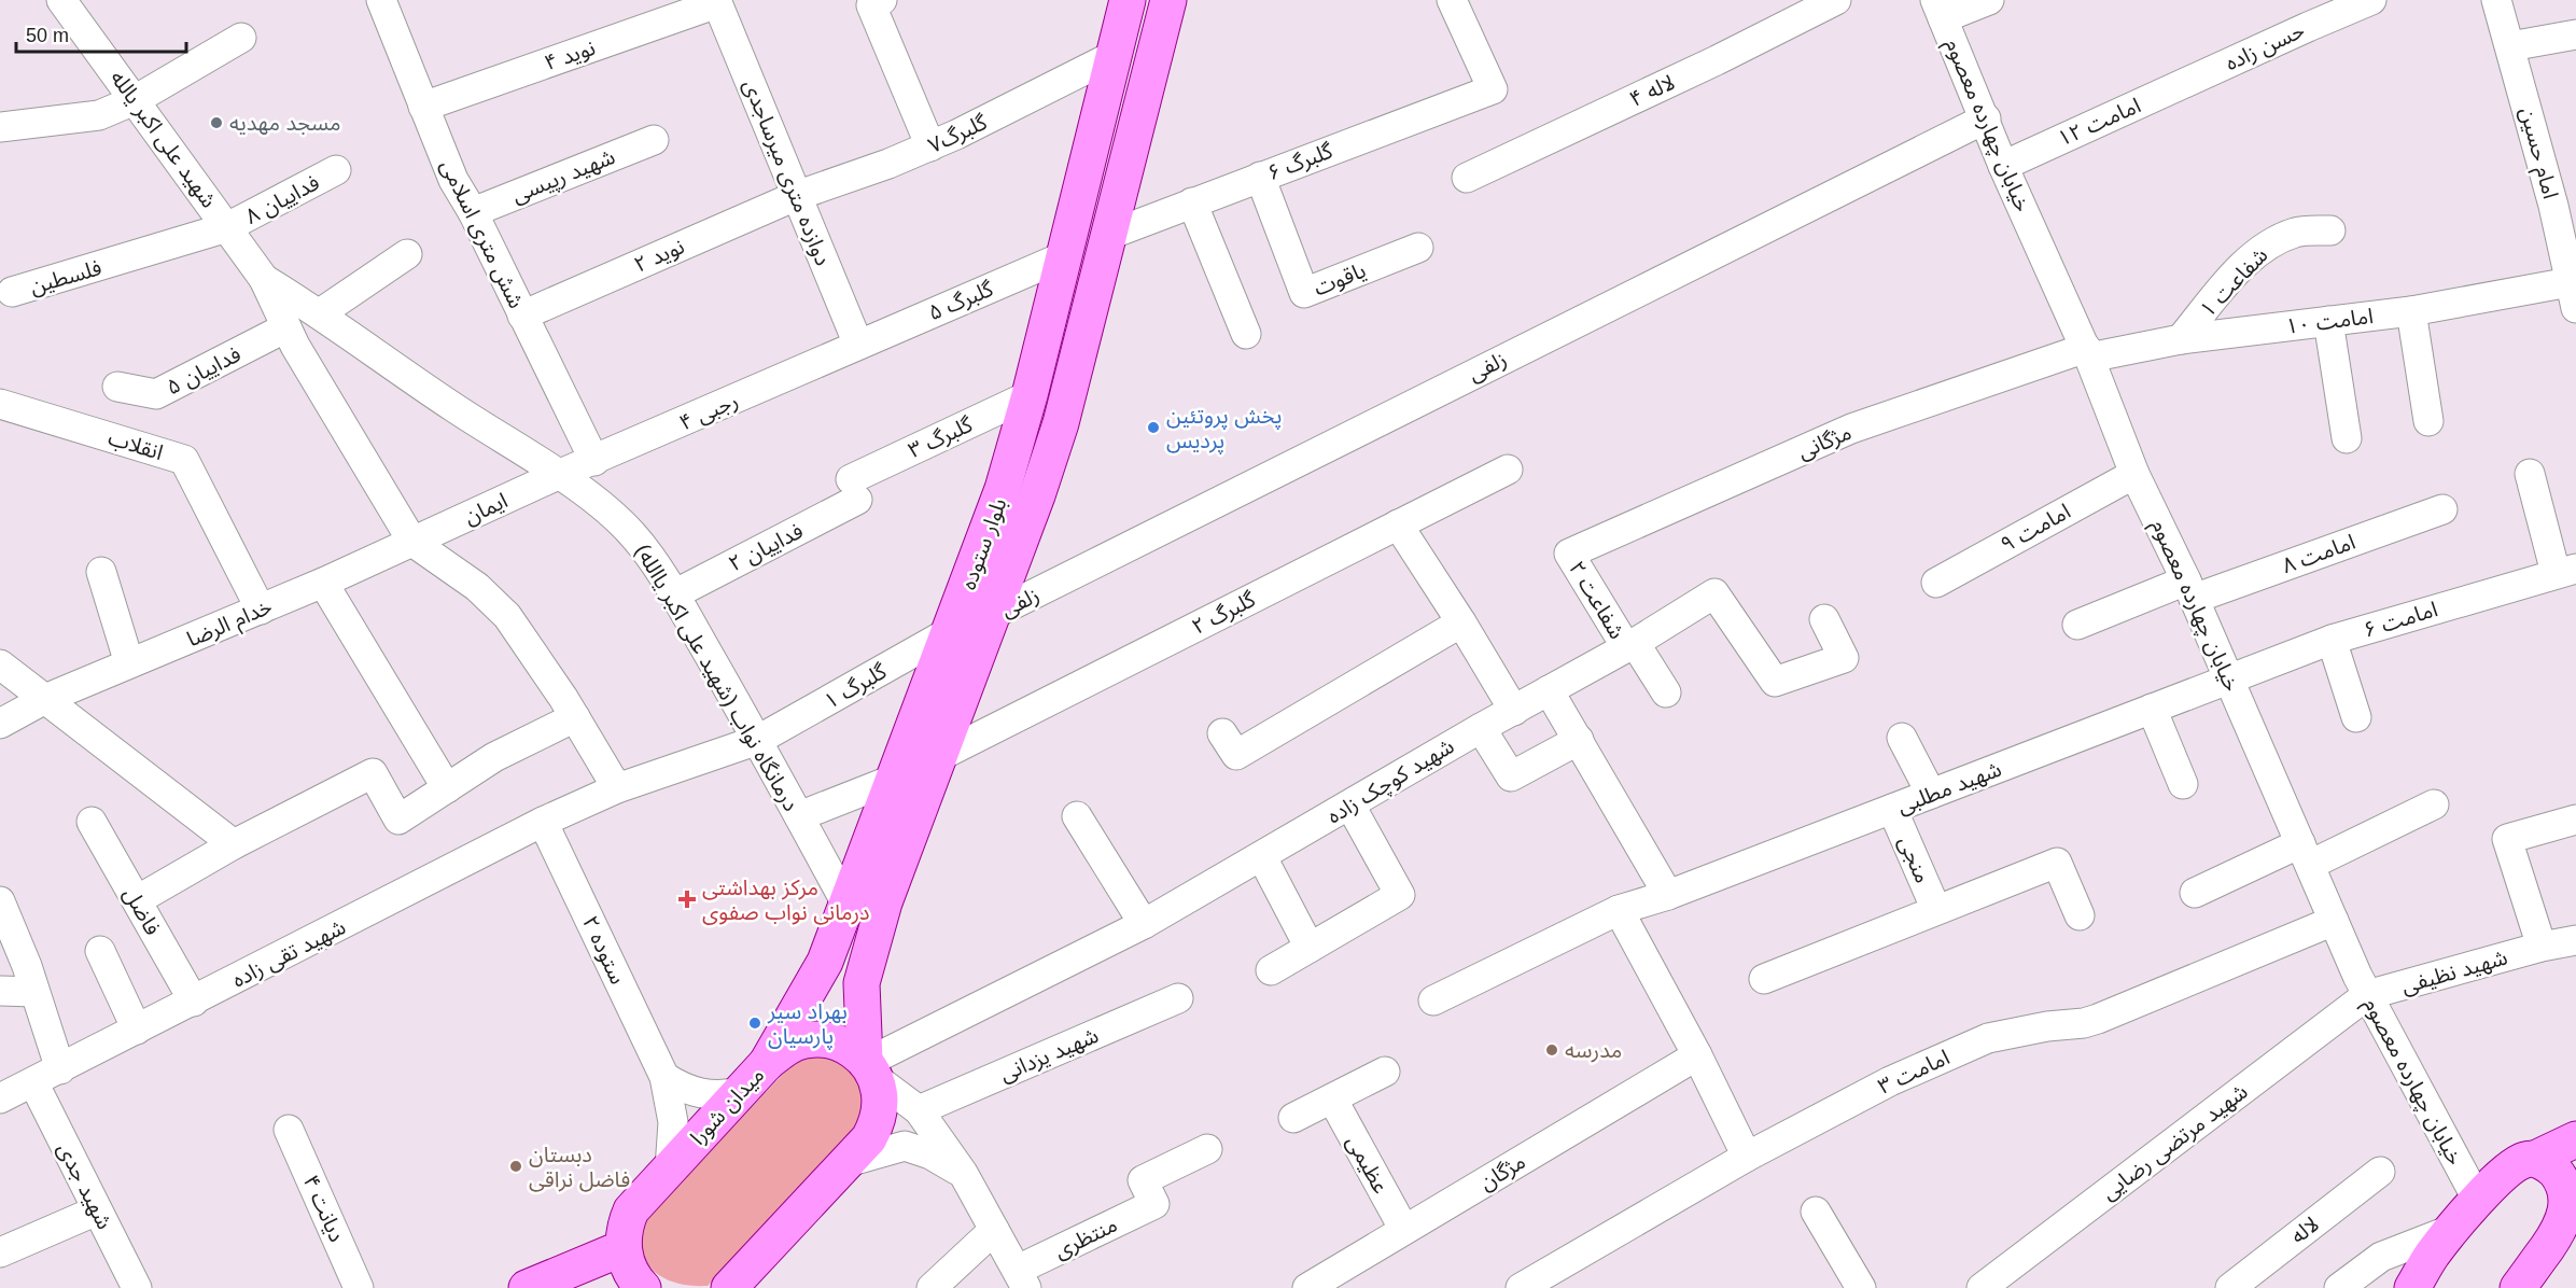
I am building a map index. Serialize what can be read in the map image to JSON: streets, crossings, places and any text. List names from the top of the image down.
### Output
{
  "streets": {
    "main road": ["بلوار ستوده", "میدان شورا"],
    "street": [
      "حسن زاده",
      "نوید ۴",
      "لاله ۴",
      "امامت ۱۲",
      "خیابان چهارده معصوم",
      "گلبرگ۷",
      "شهید علی اکبر یالله",
      "امام حسین",
      "گلبرگ ۶",
      "دوازده متری میرساجدی",
      "شهید رپیسی",
      "فداییان ۸",
      "شش متری اسلامی",
      "نوید ۲",
      "فلسطین",
      "یاقوت",
      "شفاعت ۱",
      "گلبرگ ۵",
      "امامت ۱۰",
      "زلفی",
      "فداییان ۵",
      "رجبی ۴",
      "گلبرگ ۳",
      "مژگانی",
      "انقلاب",
      "ایمان",
      "امامت ۹",
      "فداییان ۲",
      "امامت ۸",
      "شفاعت ۲",
      "گلبرگ ۲",
      "امامت ۶",
      "خدام الرضا",
      "درمانگاه نواب (شهید علی اکبر یاالله)",
      "گلبرگ ۱",
      "شهید کوچک زاده",
      "شهید مطلبی",
      "منجی",
      "فاضل",
      "ستوده ۲",
      "شهید تقی زاده",
      "شهید نظیفی",
      "شهید یزدانی",
      "امامت ۳",
      "شهید مرتضی رضایی",
      "عظیمی",
      "مژگان",
      "شهید جدی",
      "دیانت ۴",
      "لاله",
      "منتظری"
    ]
  },
  "crossings": [
    ["حسن زاده", "امامت ۱۲"],
    ["نوید ۴", "دوازده متری میرساجدی"],
    ["نوید ۴", "شش متری اسلامی"],
    ["امامت ۱۲", "خیابان چهارده معصوم"],
    ["خیابان چهارده معصوم", "امامت ۱۰"],
    ["خیابان چهارده معصوم", "زلفی"],
    ["خیابان چهارده معصوم", "مژگانی"],
    ["خیابان چهارده معصوم", "امامت ۹"],
    ["خیابان چهارده معصوم", "امامت ۸"],
    ["خیابان چهارده معصوم", "امامت ۶"],
    ["خیابان چهارده معصوم", "شهید مطلبی"],
    ["خیابان چهارده معصوم", "شهید نظیفی"],
    ["خیابان چهارده معصوم", "امامت ۳"],
    ["خیابان چهارده معصوم", "شهید مرتضی رضایی"],
    ["گلبرگ۷", "دوازده متری میرساجدی"],
    ["گلبرگ۷", "نوید ۲"],
    ["گلبرگ۷", "بلوار ستوده"],
    ["شهید علی اکبر یالله", "فداییان ۸"],
    ["شهید علی اکبر یالله", "درمانگاه نواب (شهید علی اکبر یاالله)"],
    ["امام حسین", "امامت ۱۰"],
    ["گلبرگ ۶", "یاقوت"],
    ["گلبرگ ۶", "بلوار ستوده"],
    ["دوازده متری میرساجدی", "نوید ۲"],
    ["دوازده متری میرساجدی", "گلبرگ ۵"],
    ["دوازده متری میرساجدی", "رجبی ۴"],
    ["شهید رپیسی", "شش متری اسلامی"],
    ["فداییان ۸", "فلسطین"],
    ["شش متری اسلامی", "نوید ۲"],
    ["شش متری اسلامی", "رجبی ۴"],
    ["شفاعت ۱", "امامت ۱۰"],
    ["گلبرگ ۵", "رجبی ۴"],
    ["گلبرگ ۵", "بلوار ستوده"],
    ["امامت ۱۰", "مژگانی"],
    ["زلفی", "بلوار ستوده"],
    ["رجبی ۴", "ایمان"],
    ["رجبی ۴", "درمانگاه نواب (شهید علی اکبر یاالله)"],
    ["گلبرگ ۳", "بلوار ستوده"],
    ["گلبرگ ۳", "فداییان ۲"],
    ["مژگانی", "شفاعت ۲"],
    ["انقلاب", "خدام الرضا"],
    ["ایمان", "خدام الرضا"],
    ["ایمان", "درمانگاه نواب (شهید علی اکبر یاالله)"],
    ["بلوار ستوده", "گلبرگ ۲"],
    ["بلوار ستوده", "درمانگاه نواب (شهید علی اکبر یاالله)"],
    ["بلوار ستوده", "گلبرگ ۱"],
    ["بلوار ستوده", "شهید کوچک زاده"],
    ["بلوار ستوده", "میدان شورا"],
    ["فداییان ۲", "درمانگاه نواب (شهید علی اکبر یاالله)"],
    ["شفاعت ۲", "شهید کوچک زاده"],
    ["امامت ۶", "شهید مطلبی"],
    ["درمانگاه نواب (شهید علی اکبر یاالله)", "گلبرگ ۱"],
    ["گلبرگ ۱", "شهید تقی زاده"],
    ["شهید کوچک زاده", "میدان شورا"],
    ["شهید مطلبی", "منجی"],
    ["فاضل", "شهید تقی زاده"],
    ["ستوده ۲", "شهید تقی زاده"],
    ["ستوده ۲", "میدان شورا"],
    ["شهید تقی زاده", "شهید جدی"],
    ["شهید نظیفی", "شهید مرتضی رضایی"],
    ["عظیمی", "مژگان"]
  ],
  "places": {
    "other": [
      "مسجد مهدیه",
      "پخش پروتئین پردیس",
      "بهراد سیر پارسیان",
      "مدرسه",
      "دبستان فاضل نراقی"
    ],
    "health": ["مرکز بهداشتی درمانی نواب صفوی"]
  },
  "scale_bar": "50 m"
}
